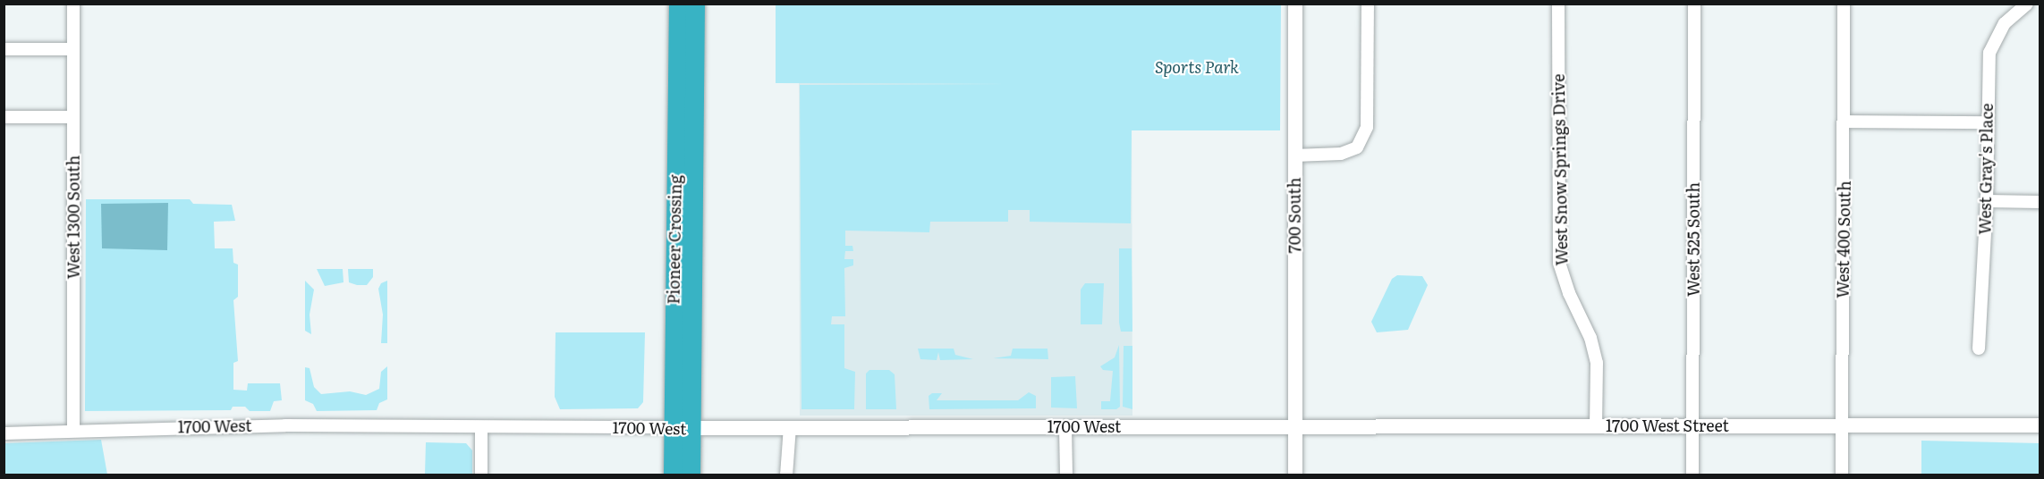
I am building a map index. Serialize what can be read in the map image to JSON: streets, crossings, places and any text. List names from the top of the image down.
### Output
{
  "streets": {
    "highway": ["Pioneer Crossing"],
    "street": [
      "West Gray's Place",
      "West Snow Springs Drive",
      "700 South",
      "West 1300 South",
      "West 525 South",
      "West 400 South",
      "1700 West Street",
      "1700 West"
    ]
  },
  "crossings": [
    ["West Snow Springs Drive", "1700 West Street"],
    ["700 South", "1700 West Street"],
    ["700 South", "1700 West"],
    ["West 1300 South", "1700 West"],
    ["Pioneer Crossing", "1700 West"],
    ["West 525 South", "1700 West Street"],
    ["West 400 South", "1700 West Street"],
    ["1700 West Street", "1700 West"]
  ],
  "parks": ["Sports Park"]
}
